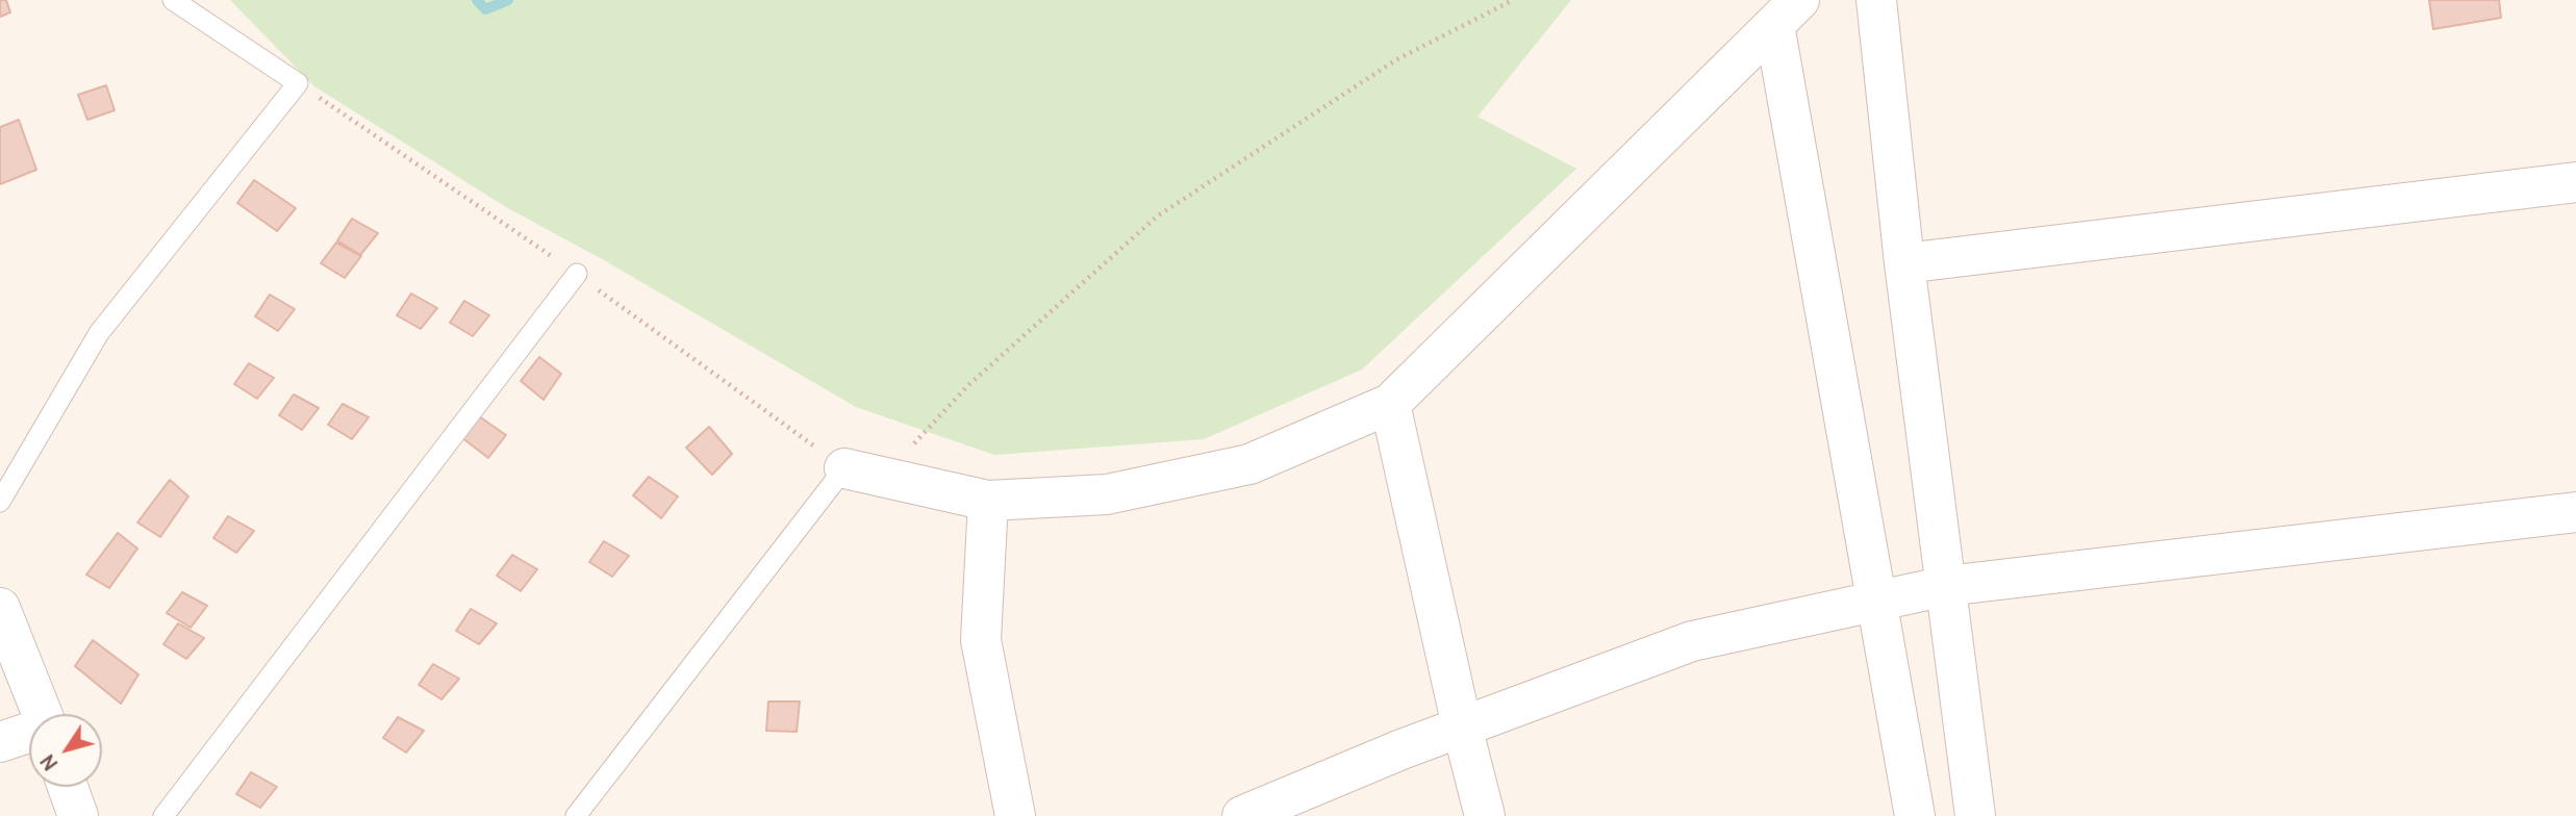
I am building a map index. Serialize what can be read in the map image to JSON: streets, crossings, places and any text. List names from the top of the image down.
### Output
{
  "north": "bottom left"
}
